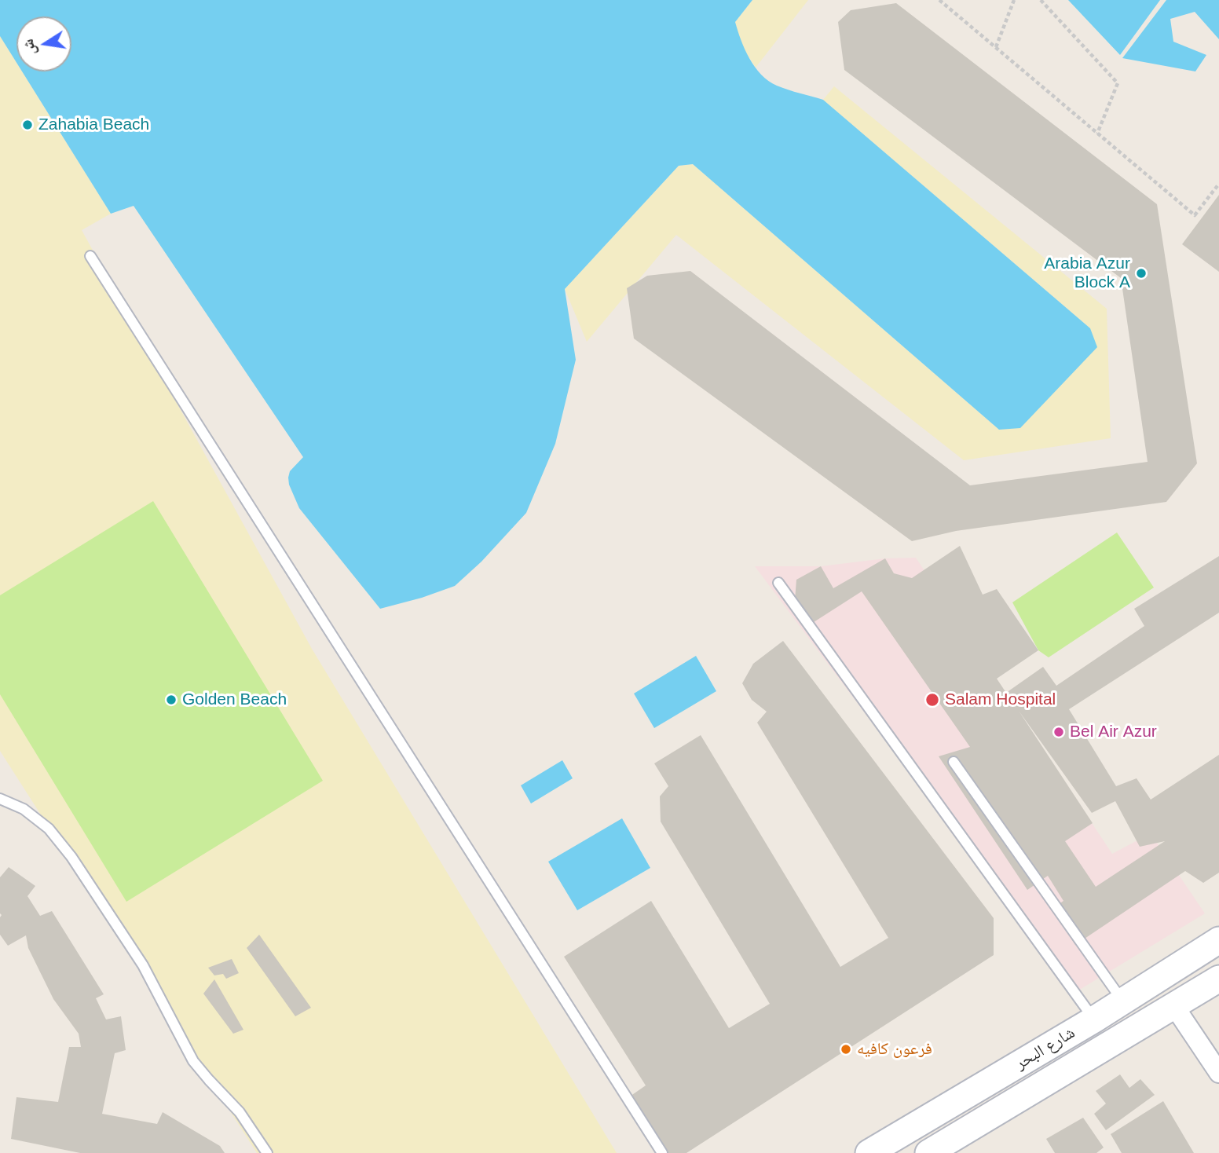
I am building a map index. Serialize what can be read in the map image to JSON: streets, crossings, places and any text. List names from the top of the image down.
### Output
{
  "streets": {
    "main road": ["شارع البحر"]
  },
  "places": [
    "Zahabia Beach",
    "Arabia Azur Block A",
    "Golden Beach",
    "Salam Hospital",
    "Bel Air Azur",
    "فرعون كافيه"
  ],
  "north": "left"
}
